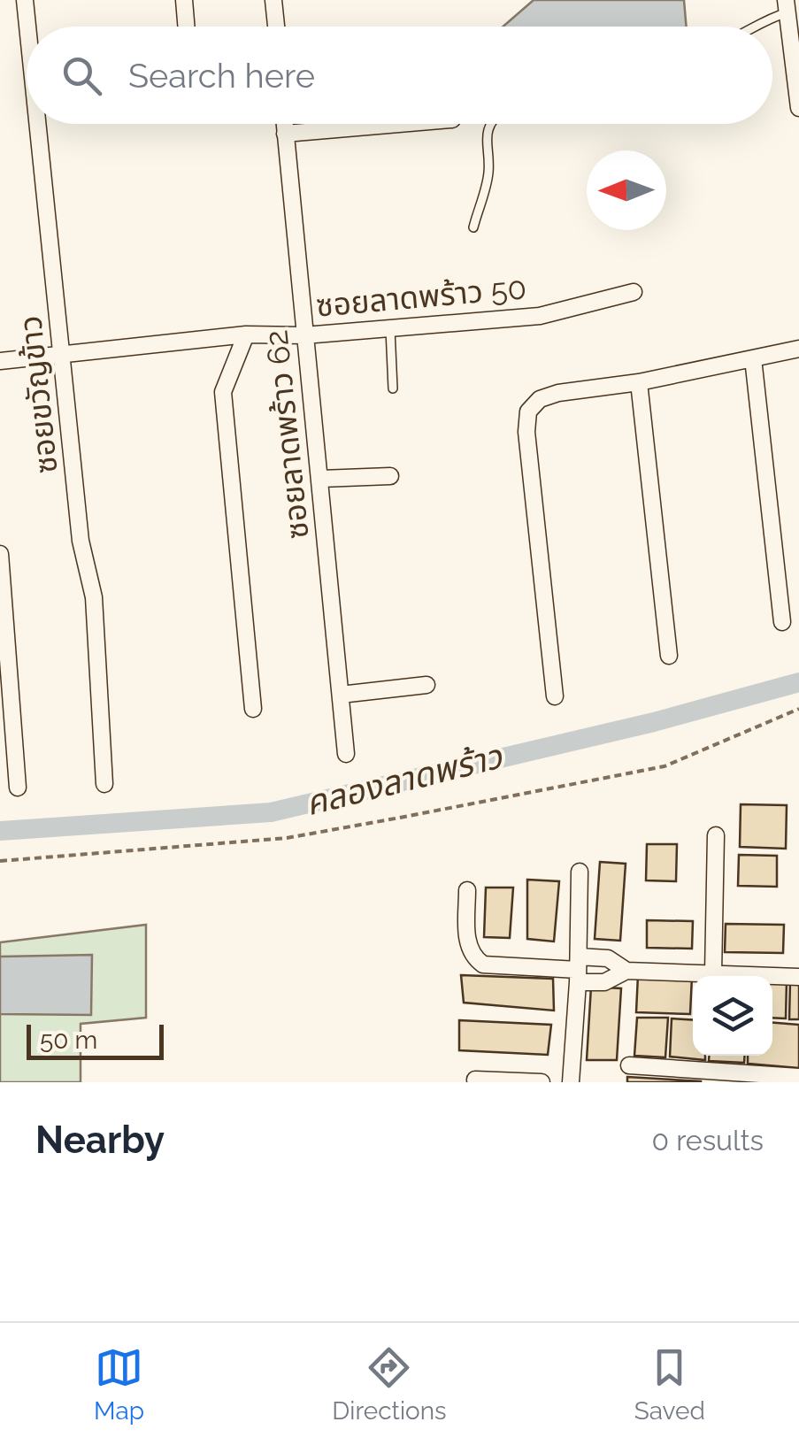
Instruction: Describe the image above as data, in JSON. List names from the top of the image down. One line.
{"streets":{"street":["ซอยลาดพร้าว 50","ซอยขวัญข้าว","ซอยลาดพร้าว 62"]},"crossings":[["ซอยลาดพร้าว 50","ซอยขวัญข้าว"],["ซอยลาดพร้าว 50","ซอยลาดพร้าว 62"]],"water":["คลองลาดพร้าว"],"scale_bar":"50 m","north":"left","page":{"search":"Search here","scale":"50 m","heading":["Nearby","0 results"],"nav":["Map","Directions","Saved"]}}
